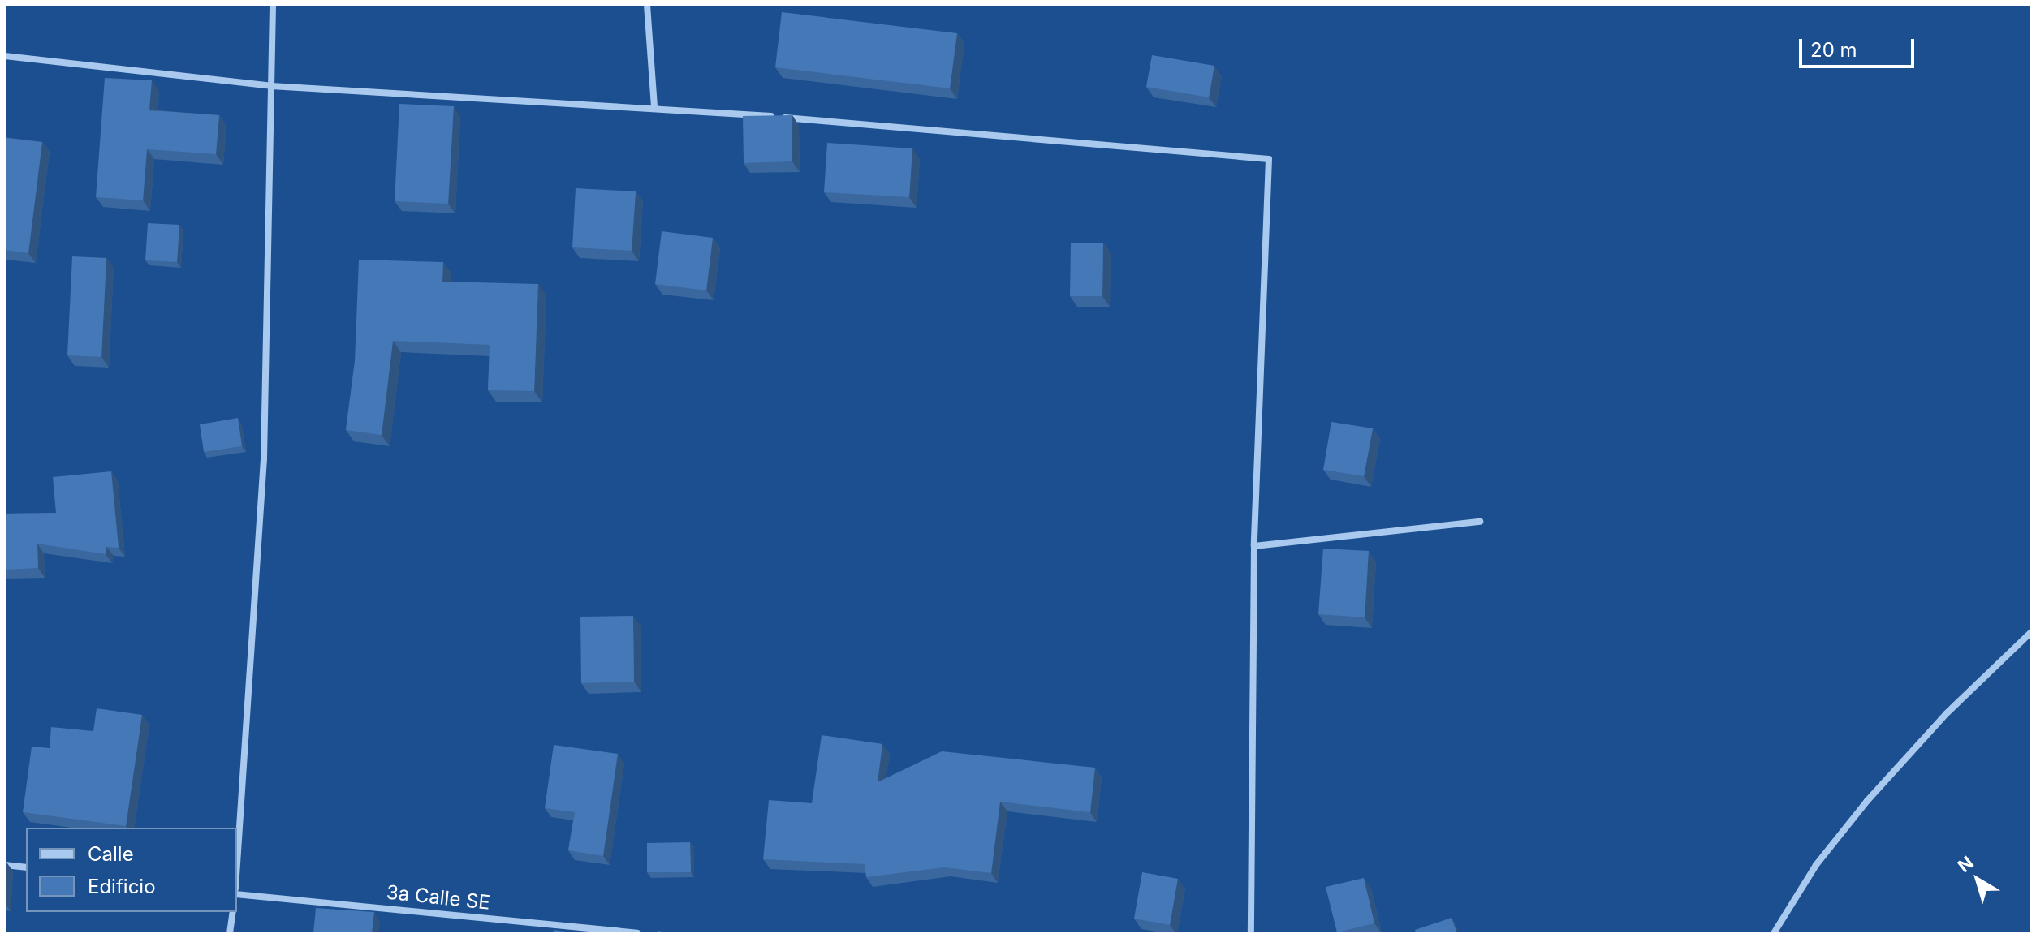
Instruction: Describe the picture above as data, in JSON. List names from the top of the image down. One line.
{"streets":{"street":["3a Calle SE"]},"legend":["Calle","Edificio"],"scale_bar":"20 m","north":"top left"}
